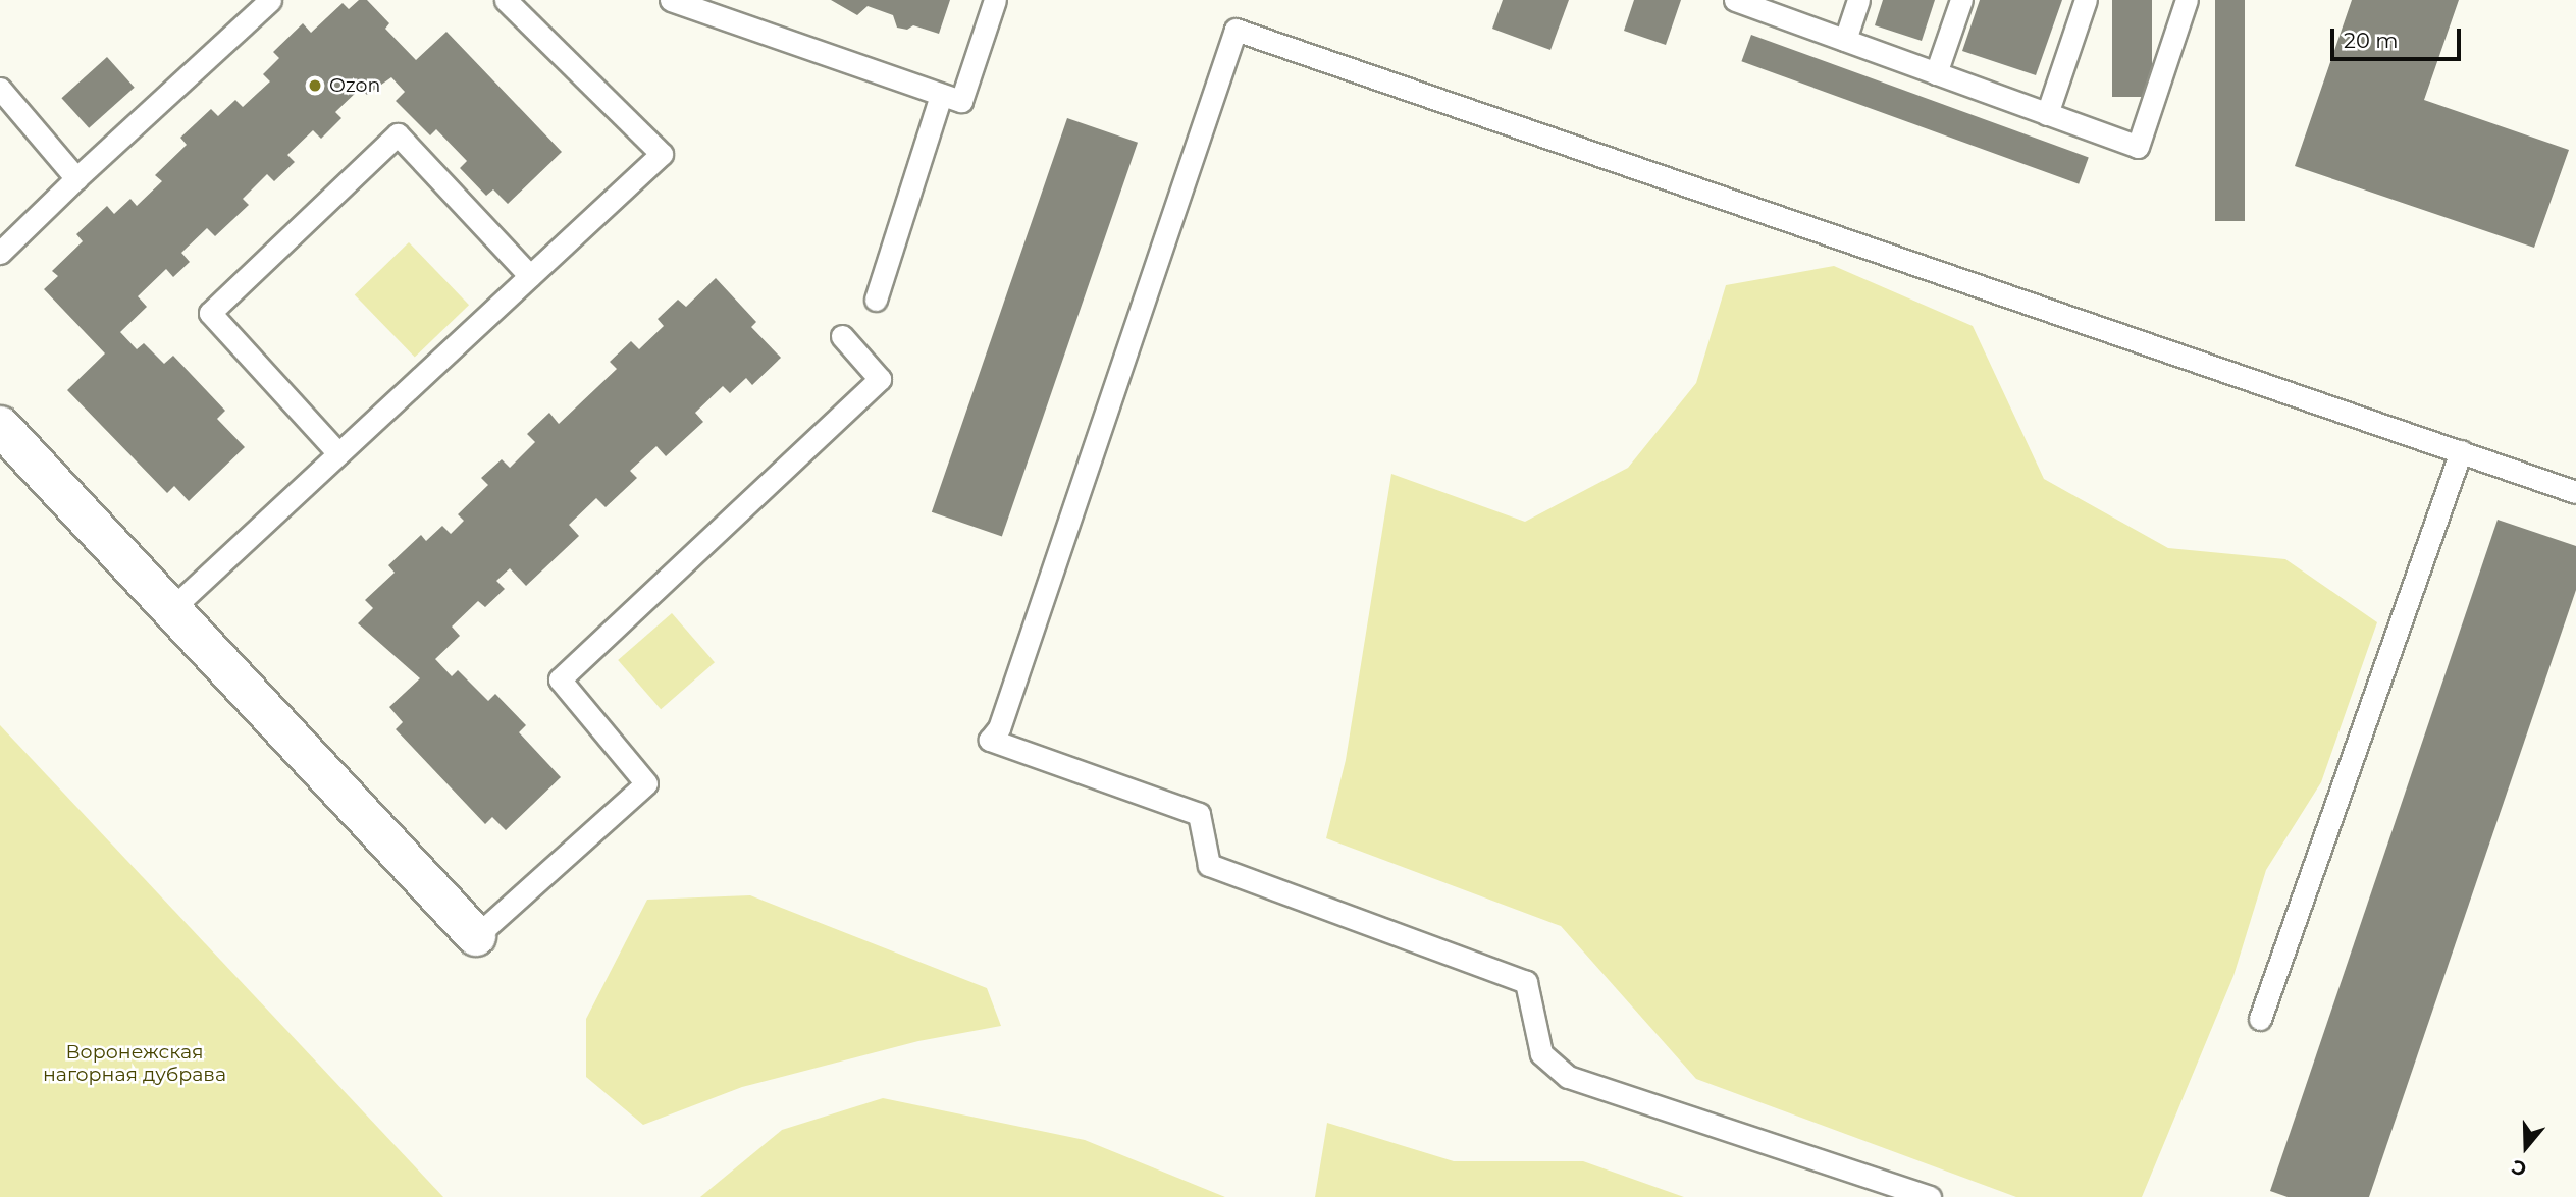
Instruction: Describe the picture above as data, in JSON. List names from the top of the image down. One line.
{"parks":["Воронежская нагорная дубрава"],"places":["Ozon"],"scale_bar":"20 m","north":"bottom"}
